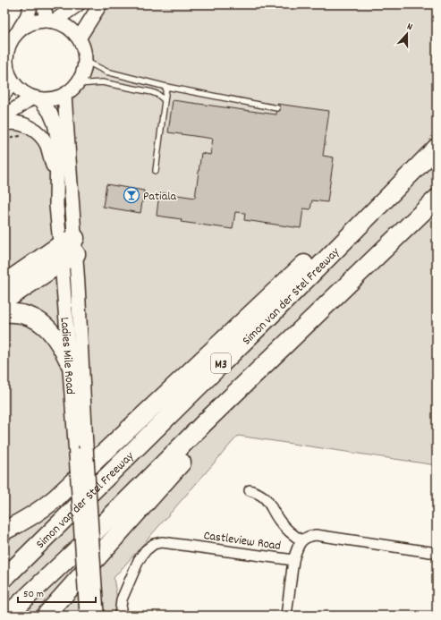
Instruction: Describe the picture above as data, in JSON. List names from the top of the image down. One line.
{"streets":{"highway":["Simon van der Stel Freeway","M3"],"main road":["Ladies Mile Road"],"street":["Castleview Road"]},"places":{"bar":["Patiala"]},"scale_bar":"50 m","north":"top"}
